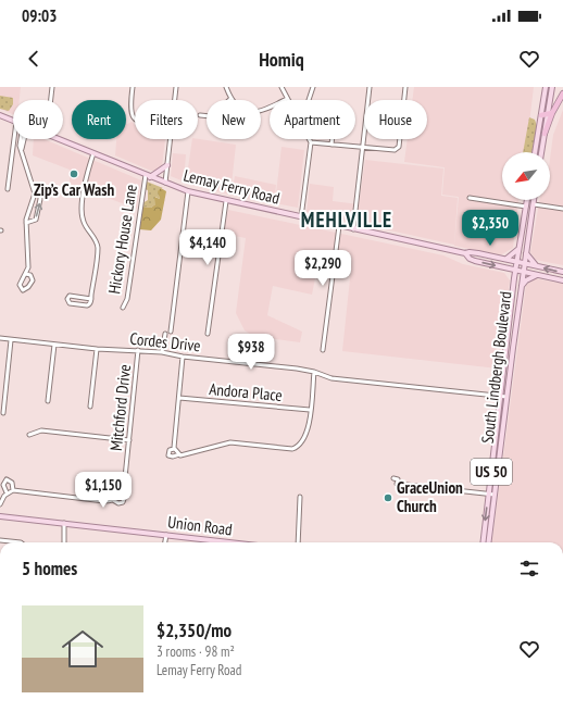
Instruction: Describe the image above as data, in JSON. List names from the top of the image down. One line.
{"streets":{"main road":["Lemay Ferry Road","South Lindbergh Boulevard","US 50","Union Road"],"street":["Hickory House Lane","Cordes Drive","Andora Place","Mitchford Drive"]},"crossings":[["Lemay Ferry Road","Hickory House Lane"],["Lemay Ferry Road","South Lindbergh Boulevard"],["Cordes Drive","South Lindbergh Boulevard"],["Cordes Drive","Mitchford Drive"]],"districts":["MEHLVILLE"],"places":["Zip’s Car Wash","GraceUnion Church"],"north":"bottom left","page":{"status":"09:03","header":"Homiq","chip":["Buy","Rent","Filters","New","Apartment","House"],"price":["$2,350","$4,140","$2,290","$938","$1,150"],"heading":"5 homes","list":[{"name":"$2,350/mo","note":"3 rooms · 98 m² · Lemay Ferry Road"}]}}
